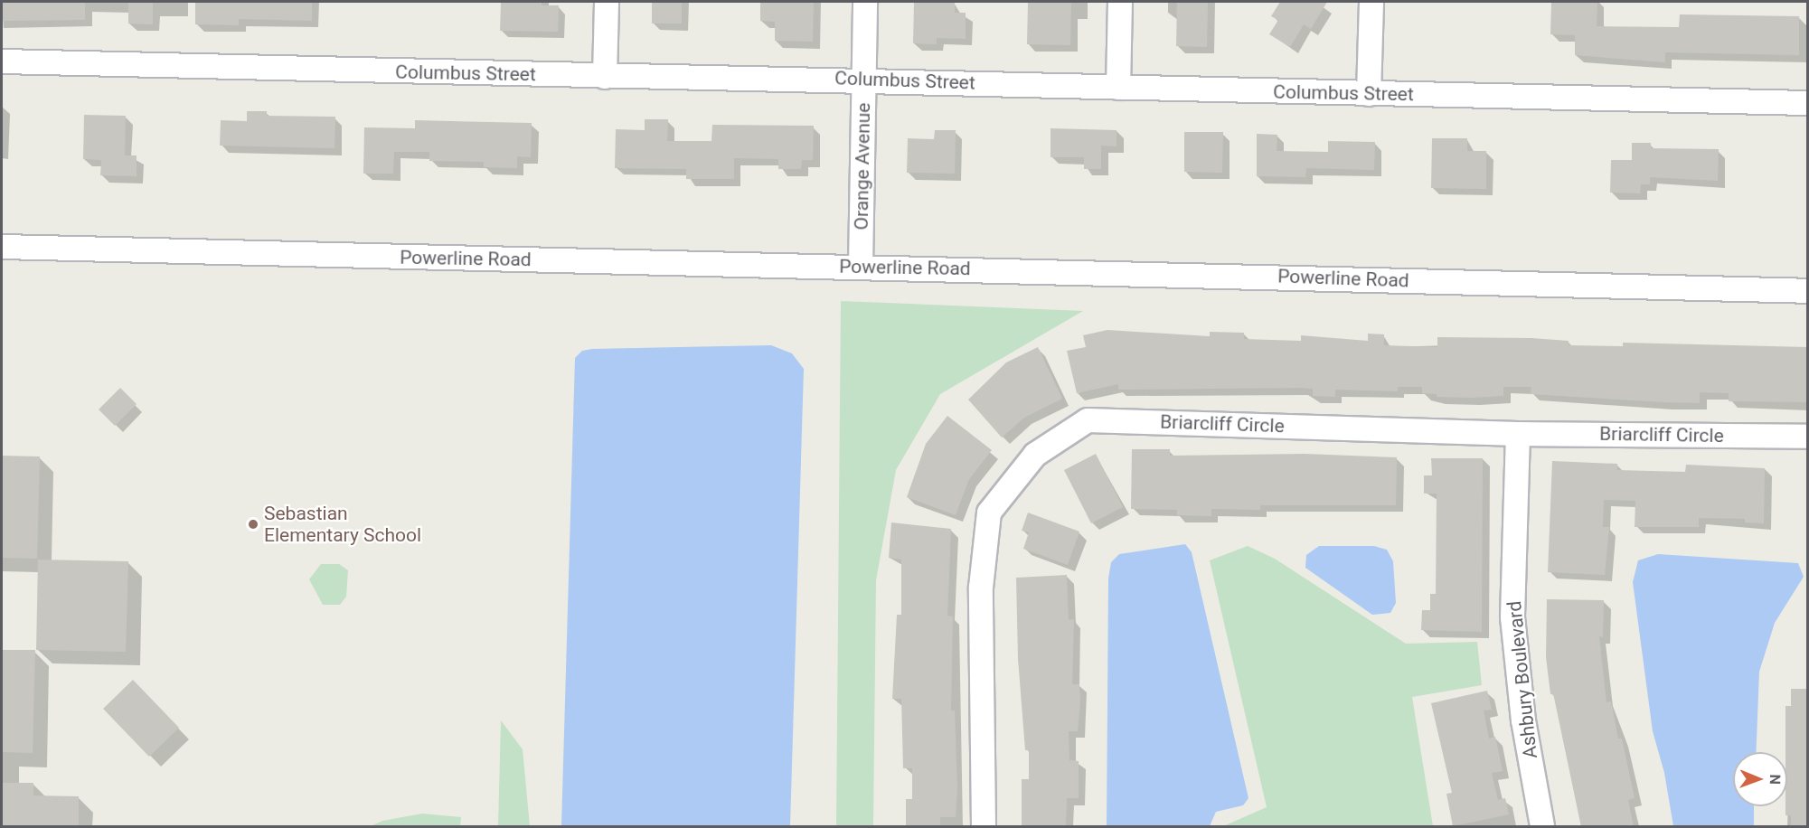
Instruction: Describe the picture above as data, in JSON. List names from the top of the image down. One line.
{"streets":{"street":["Columbus Street","Orange Avenue","Powerline Road","Briarcliff Circle","Ashbury Boulevard"]},"crossings":[["Columbus Street","Orange Avenue"],["Orange Avenue","Powerline Road"],["Briarcliff Circle","Ashbury Boulevard"]],"places":["Sebastian Elementary School"],"north":"right"}
